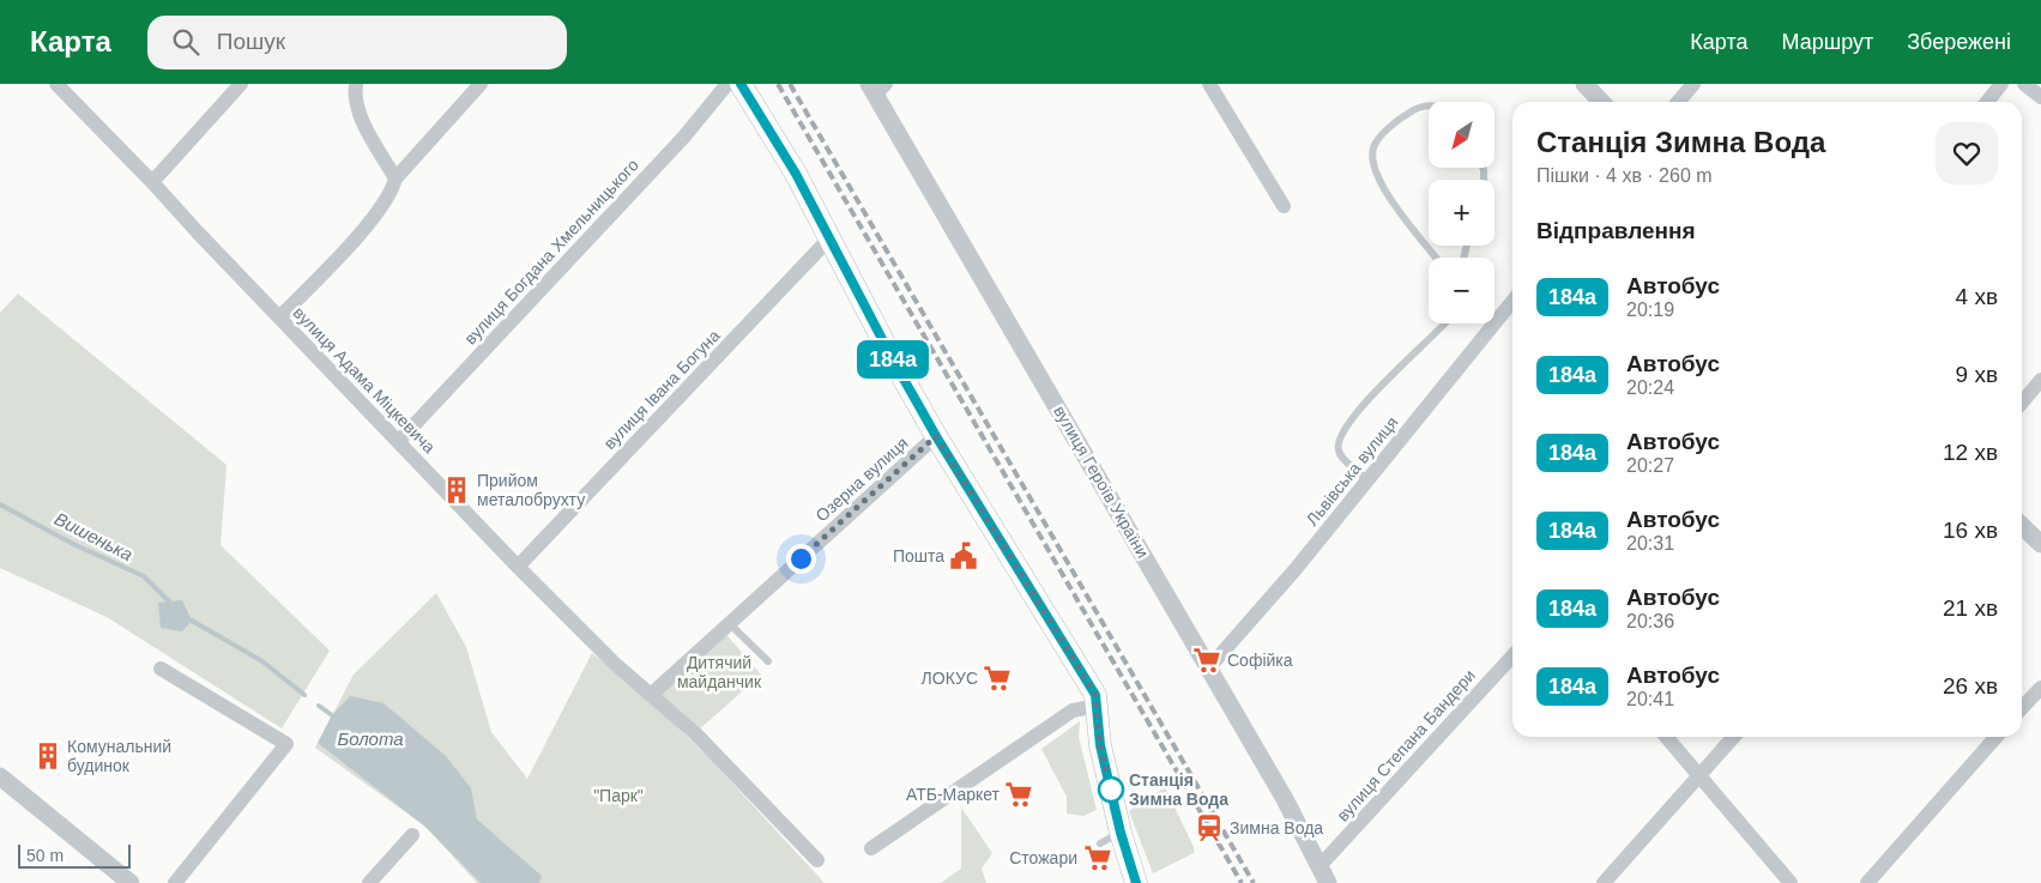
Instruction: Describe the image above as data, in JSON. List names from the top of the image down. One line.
{"streets":{"street":["вулиця Богдана Хмельницького","вулиця Адама Міцкевича","вулиця Івана Богуна","Львівська вулиця","Озерна вулиця","вулиця Героїв України","вулиця Степана Бандери"]},"crossings":[["вулиця Богдана Хмельницького","вулиця Адама Міцкевича"],["вулиця Адама Міцкевича","вулиця Івана Богуна"],["вулиця Адама Міцкевича","Озерна вулиця"],["Львівська вулиця","вулиця Героїв України"],["вулиця Героїв України","вулиця Степана Бандери"]],"water":["Вишенька","Болота"],"parks":["Дитячий майданчик","\"Парк\""],"places":{"building":["Прийом металобрухту","Комунальний будинок"],"public building":["Пошта"],"supermarket":["Софійка","ЛОКУС","АТБ-Маркет","Стожари"],"other":["Станція Зимна Вода"],"station":["Зимна Вода"]},"lines":["bus line 184а"],"scale_bar":"50 m","north":"bottom left","page":{"header":"Карта","search":"Пошук","nav":["Карта","Маршрут","Збережені"],"on_map":"184а","map_buttons":["+","−"],"heading":[["Станція Зимна Вода","Пішки · 4 хв · 260 m"],"Відправлення"],"list":[{"mark":"184а","name":"Автобус","note":"20:19","value":"4 хв"},{"mark":"184а","name":"Автобус","note":"20:24","value":"9 хв"},{"mark":"184а","name":"Автобус","note":"20:27","value":"12 хв"},{"mark":"184а","name":"Автобус","note":"20:31","value":"16 хв"},{"mark":"184а","name":"Автобус","note":"20:36","value":"21 хв"},{"mark":"184а","name":"Автобус","note":"20:41","value":"26 хв"}],"scale":"50 m"}}
